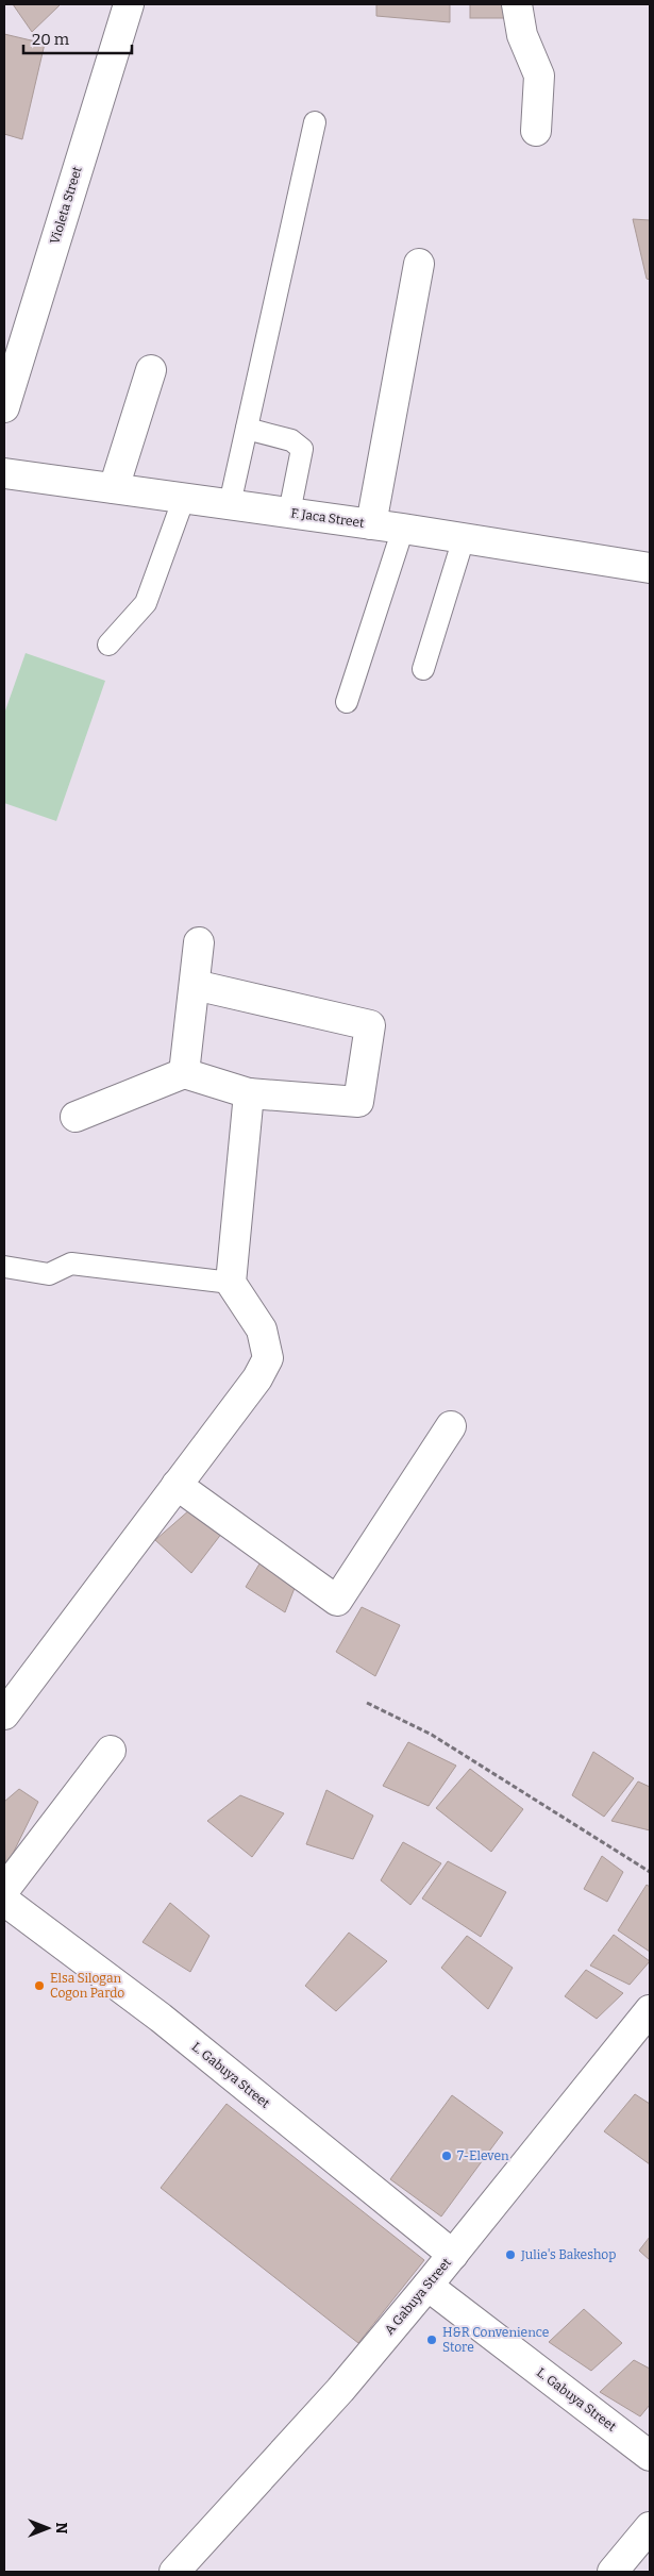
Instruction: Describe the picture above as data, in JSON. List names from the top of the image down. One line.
{"streets":{"street":["Violeta Street","F. Jaca Street","L. Gabuya Street","A Gabuya Street"]},"crossings":[["L. Gabuya Street","A Gabuya Street"]],"places":["Elsa Silogan Cogon Pardo","7-Eleven","Julie's Bakeshop","H&R Convenience Store"],"scale_bar":"20 m","north":"right"}
